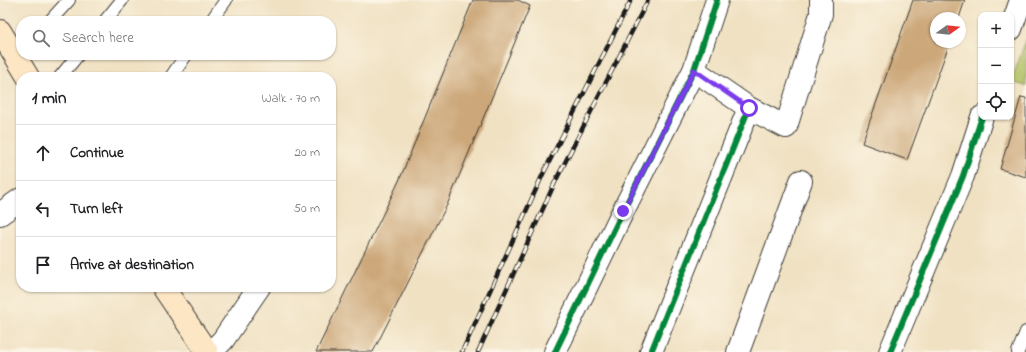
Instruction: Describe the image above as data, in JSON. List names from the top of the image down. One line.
{"north":"right","page":{"map_buttons":["+","−"],"search":"Search here","heading":["1 min","Walk · 70 m"],"list":[["Continue","20 m"],["Turn left","50 m"],"Arrive at destination"]}}
